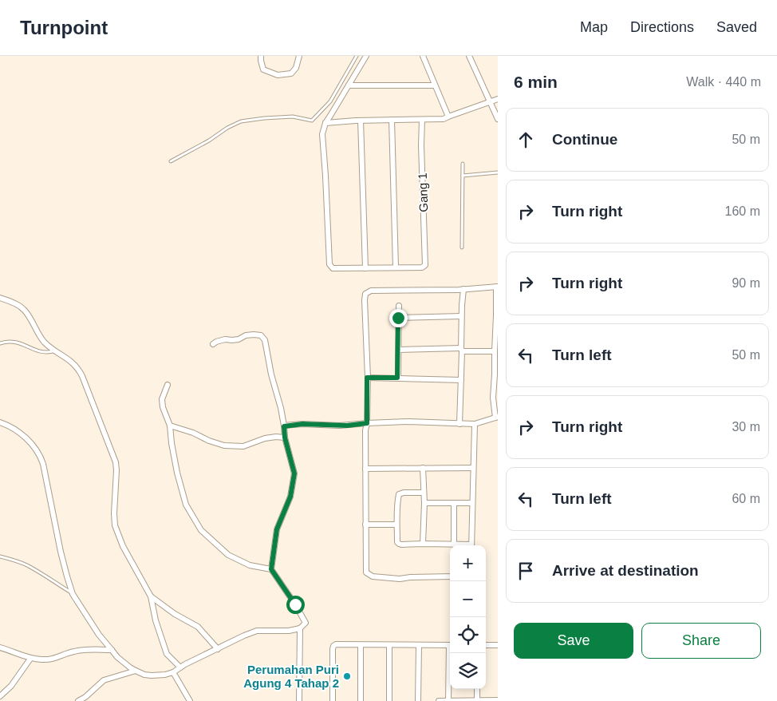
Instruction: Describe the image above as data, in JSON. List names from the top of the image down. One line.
{"streets":{"street":["Gang 1"]},"places":["Perumahan Puri Agung 4 Tahap 2"],"page":{"header":"Turnpoint","nav":["Map","Directions","Saved"],"heading":["6 min","Walk · 440 m"],"list":[["Continue","50 m"],["Turn right","160 m"],["Turn right","90 m"],["Turn left","50 m"],["Turn right","30 m"],["Turn left","60 m"],"Arrive at destination"],"map_buttons":["+","−"],"buttons":["Save","Share"]}}
